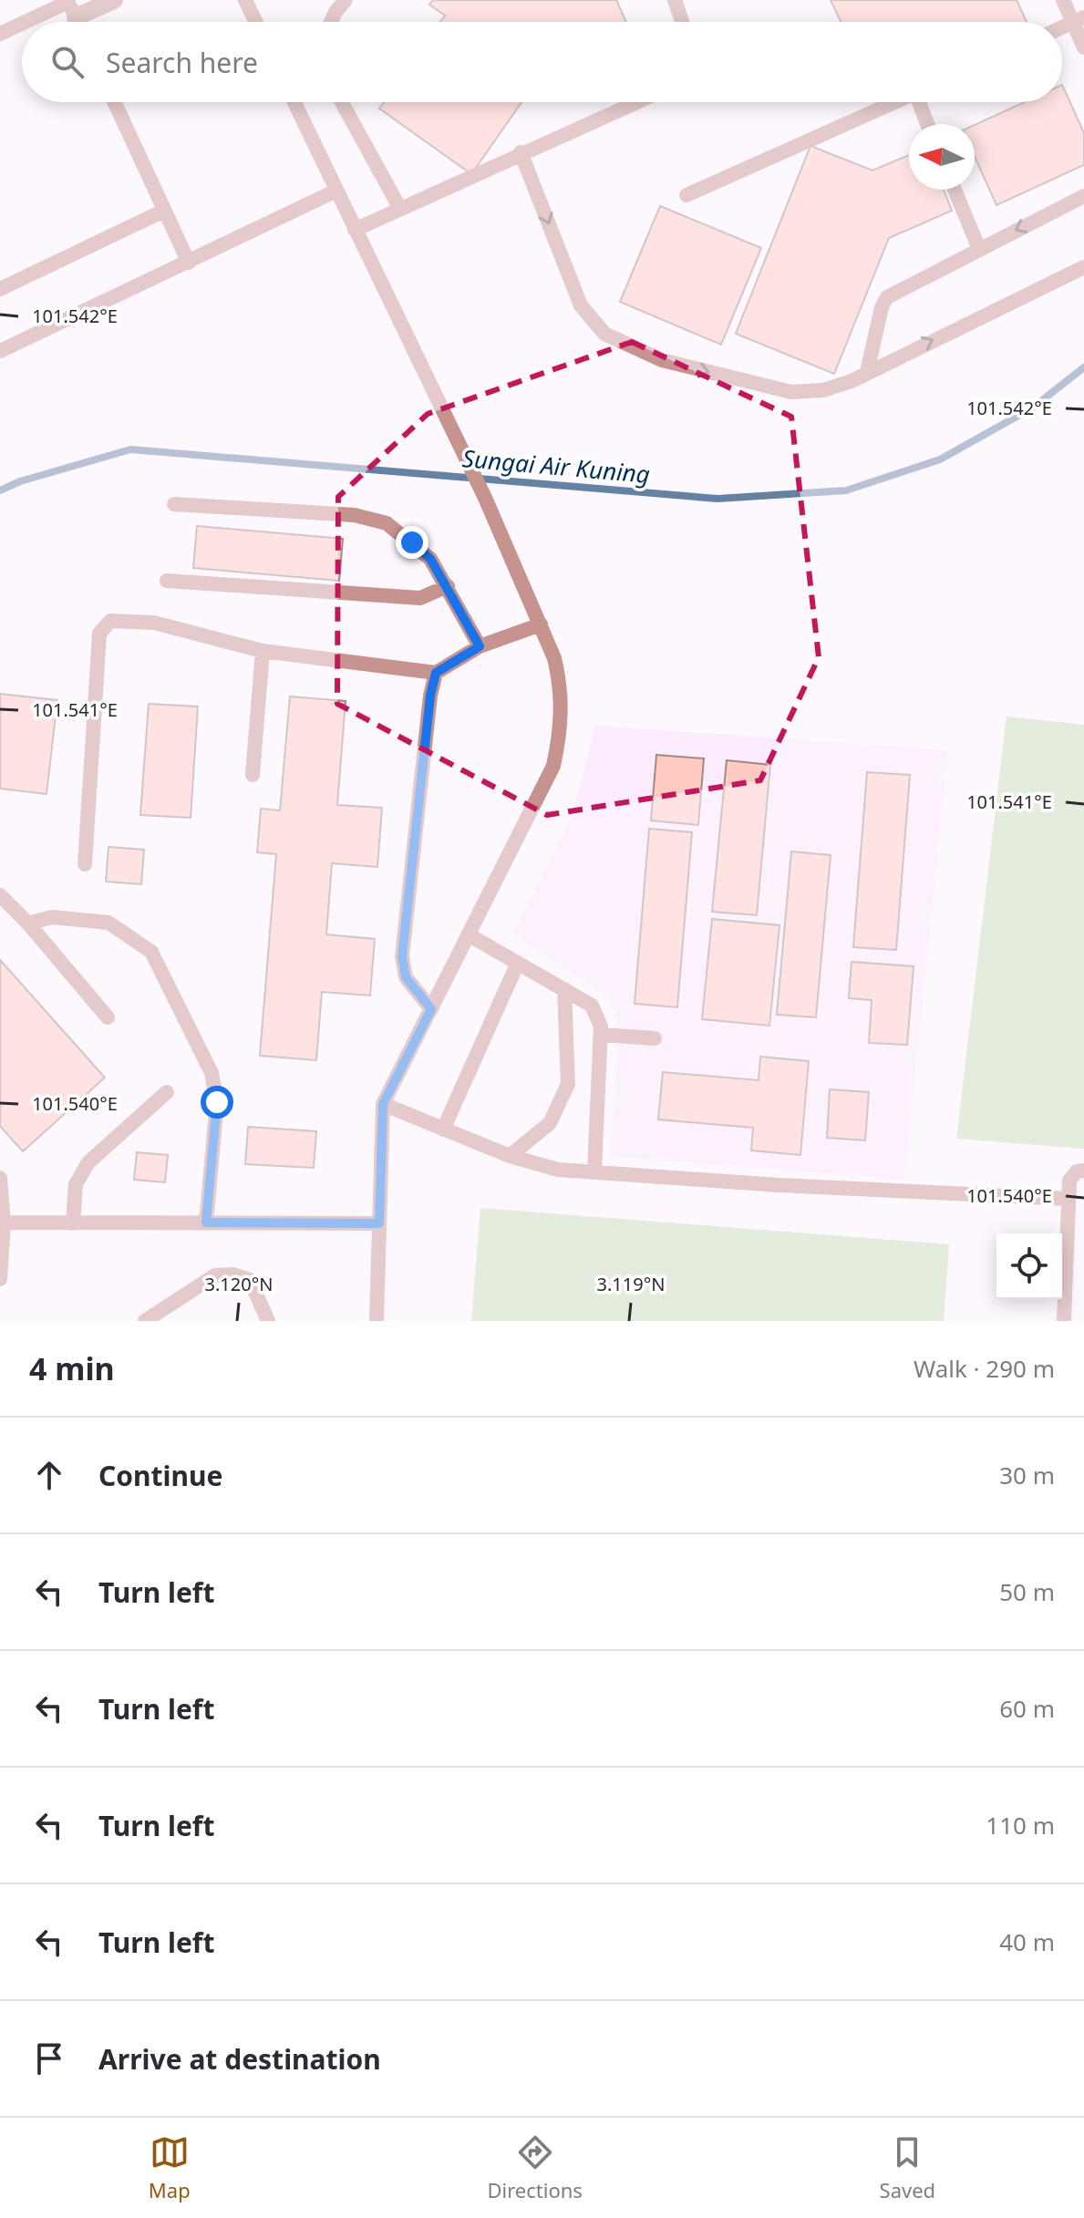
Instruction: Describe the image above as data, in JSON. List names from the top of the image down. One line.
{"water":["Sungai Air Kuning"],"north":"left","page":{"search":"Search here","heading":["4 min","Walk · 290 m"],"list":[["Continue","30 m"],["Turn left","50 m"],["Turn left","60 m"],["Turn left","110 m"],["Turn left","40 m"],"Arrive at destination"],"nav":["Map","Directions","Saved"]},"coordinates":["101.542°E","101.541°E","101.540°E","3.120°N","3.119°N"]}
